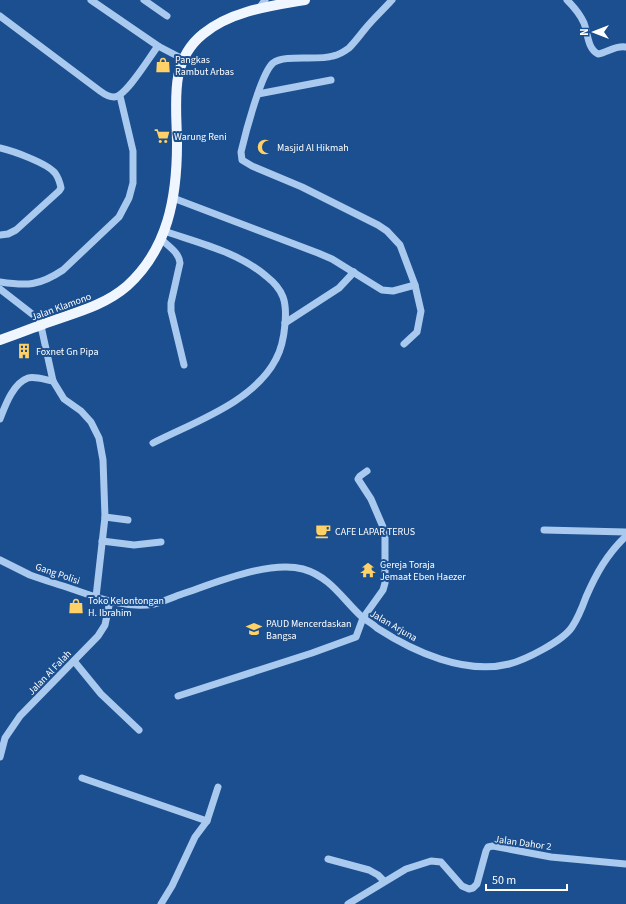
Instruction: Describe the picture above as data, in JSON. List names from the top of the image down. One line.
{"streets":{"main road":["Jalan Klamono"],"street":["Gang Polisi","Jalan Arjuna","Jalan Al Falah","Jalan Dahor 2"]},"crossings":[["Gang Polisi","Jalan Arjuna"],["Gang Polisi","Jalan Al Falah"],["Jalan Arjuna","Jalan Al Falah"]],"places":{"shop":["Pangkas Rambut Arbas","Toko Kelontongan H. Ibrahim"],"supermarket":["Warung Reni"],"mosque":["Masjid Al Hikmah"],"building":["Foxnet Gn Pipa"],"cafe":["CAFE LAPAR TERUS"],"temple":["Gereja Toraja Jemaat Eben Haezer"],"school or university":["PAUD Mencerdaskan Bangsa"]},"scale_bar":"50 m","north":"left"}
